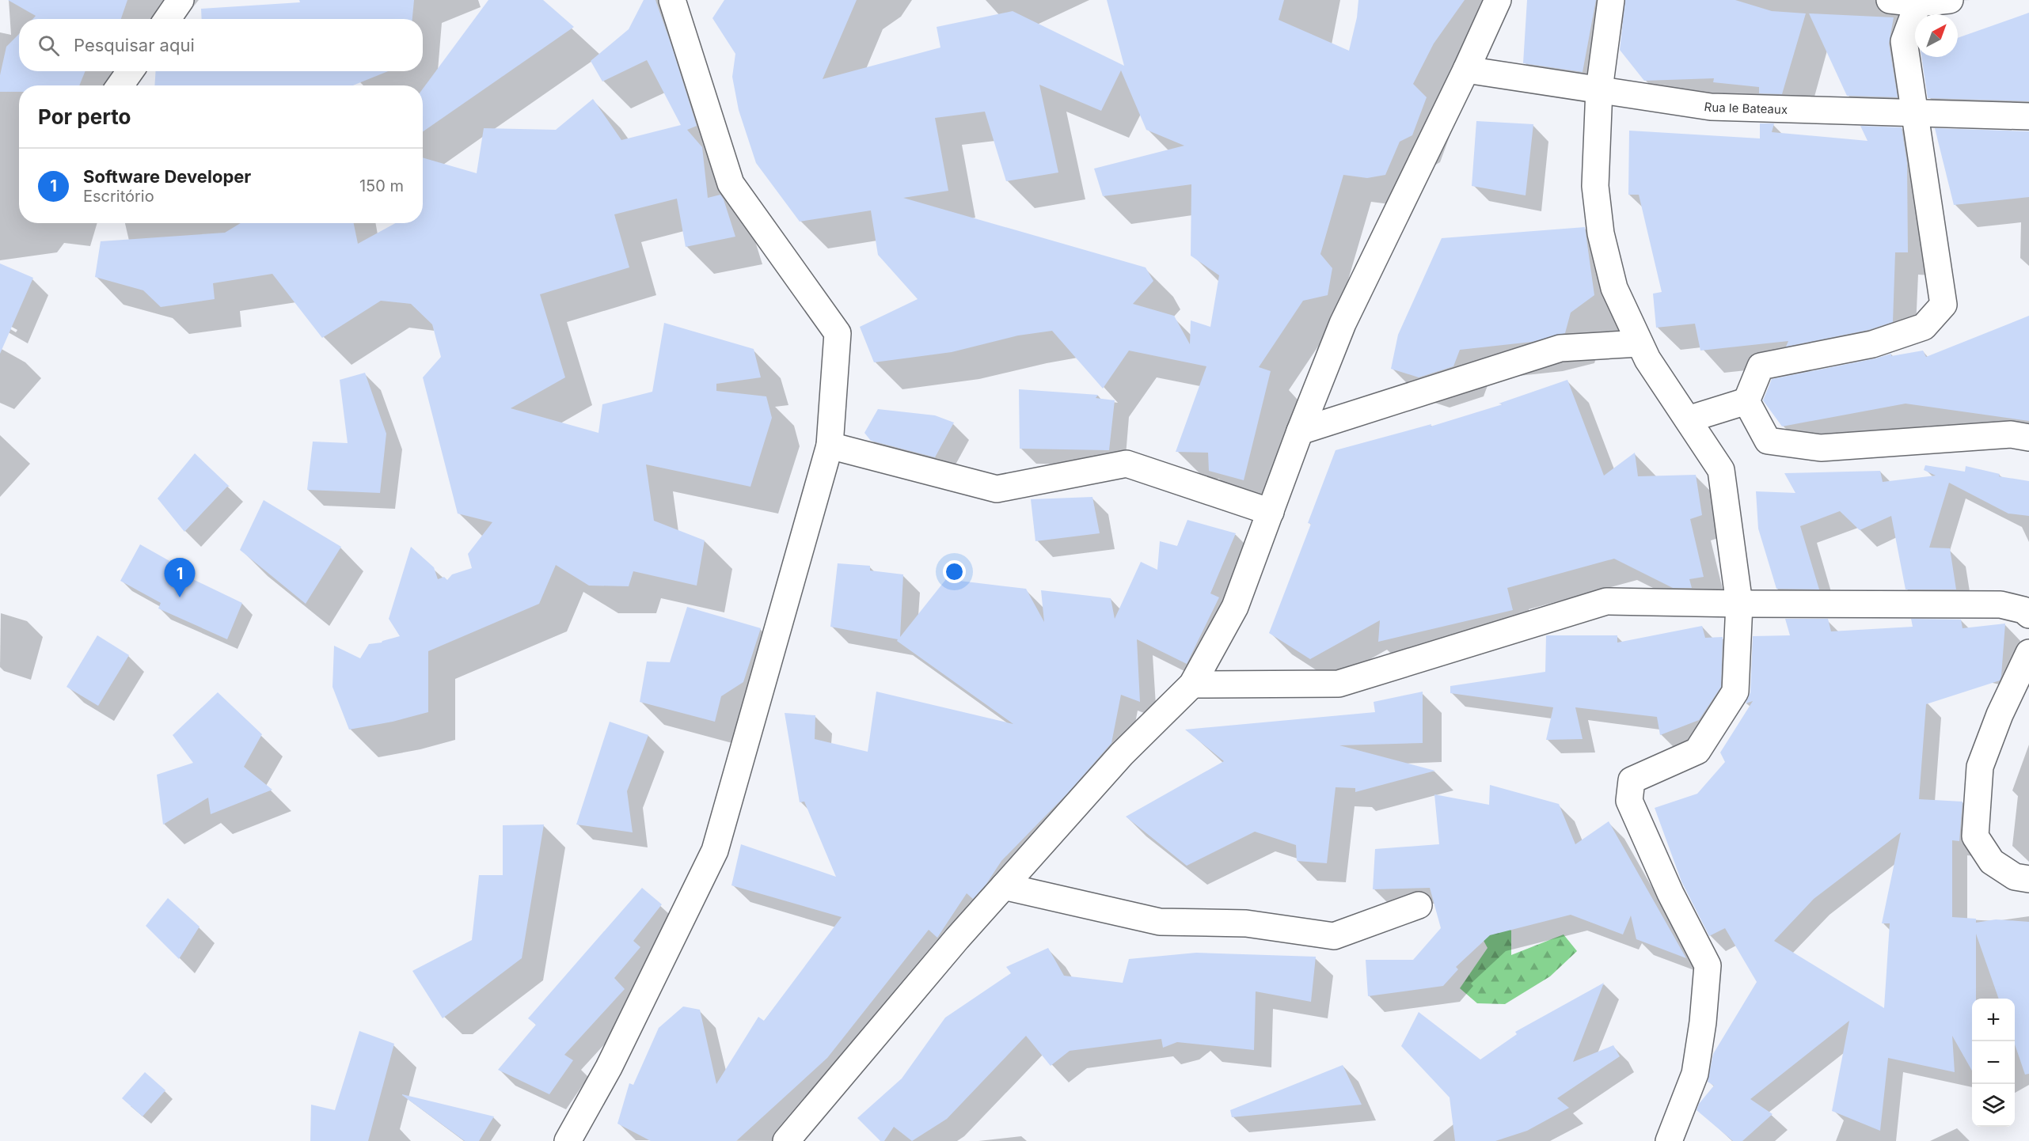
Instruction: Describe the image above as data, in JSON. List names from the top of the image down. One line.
{"streets":{"street":["Rua le Bateaux"]},"north":"top right","page":{"search":"Pesquisar aqui","heading":"Por perto","list":[{"mark":"1","name":"Software Developer","note":"Escritório","value":"150 m"}],"pins":"1","map_buttons":["+","−"]}}
